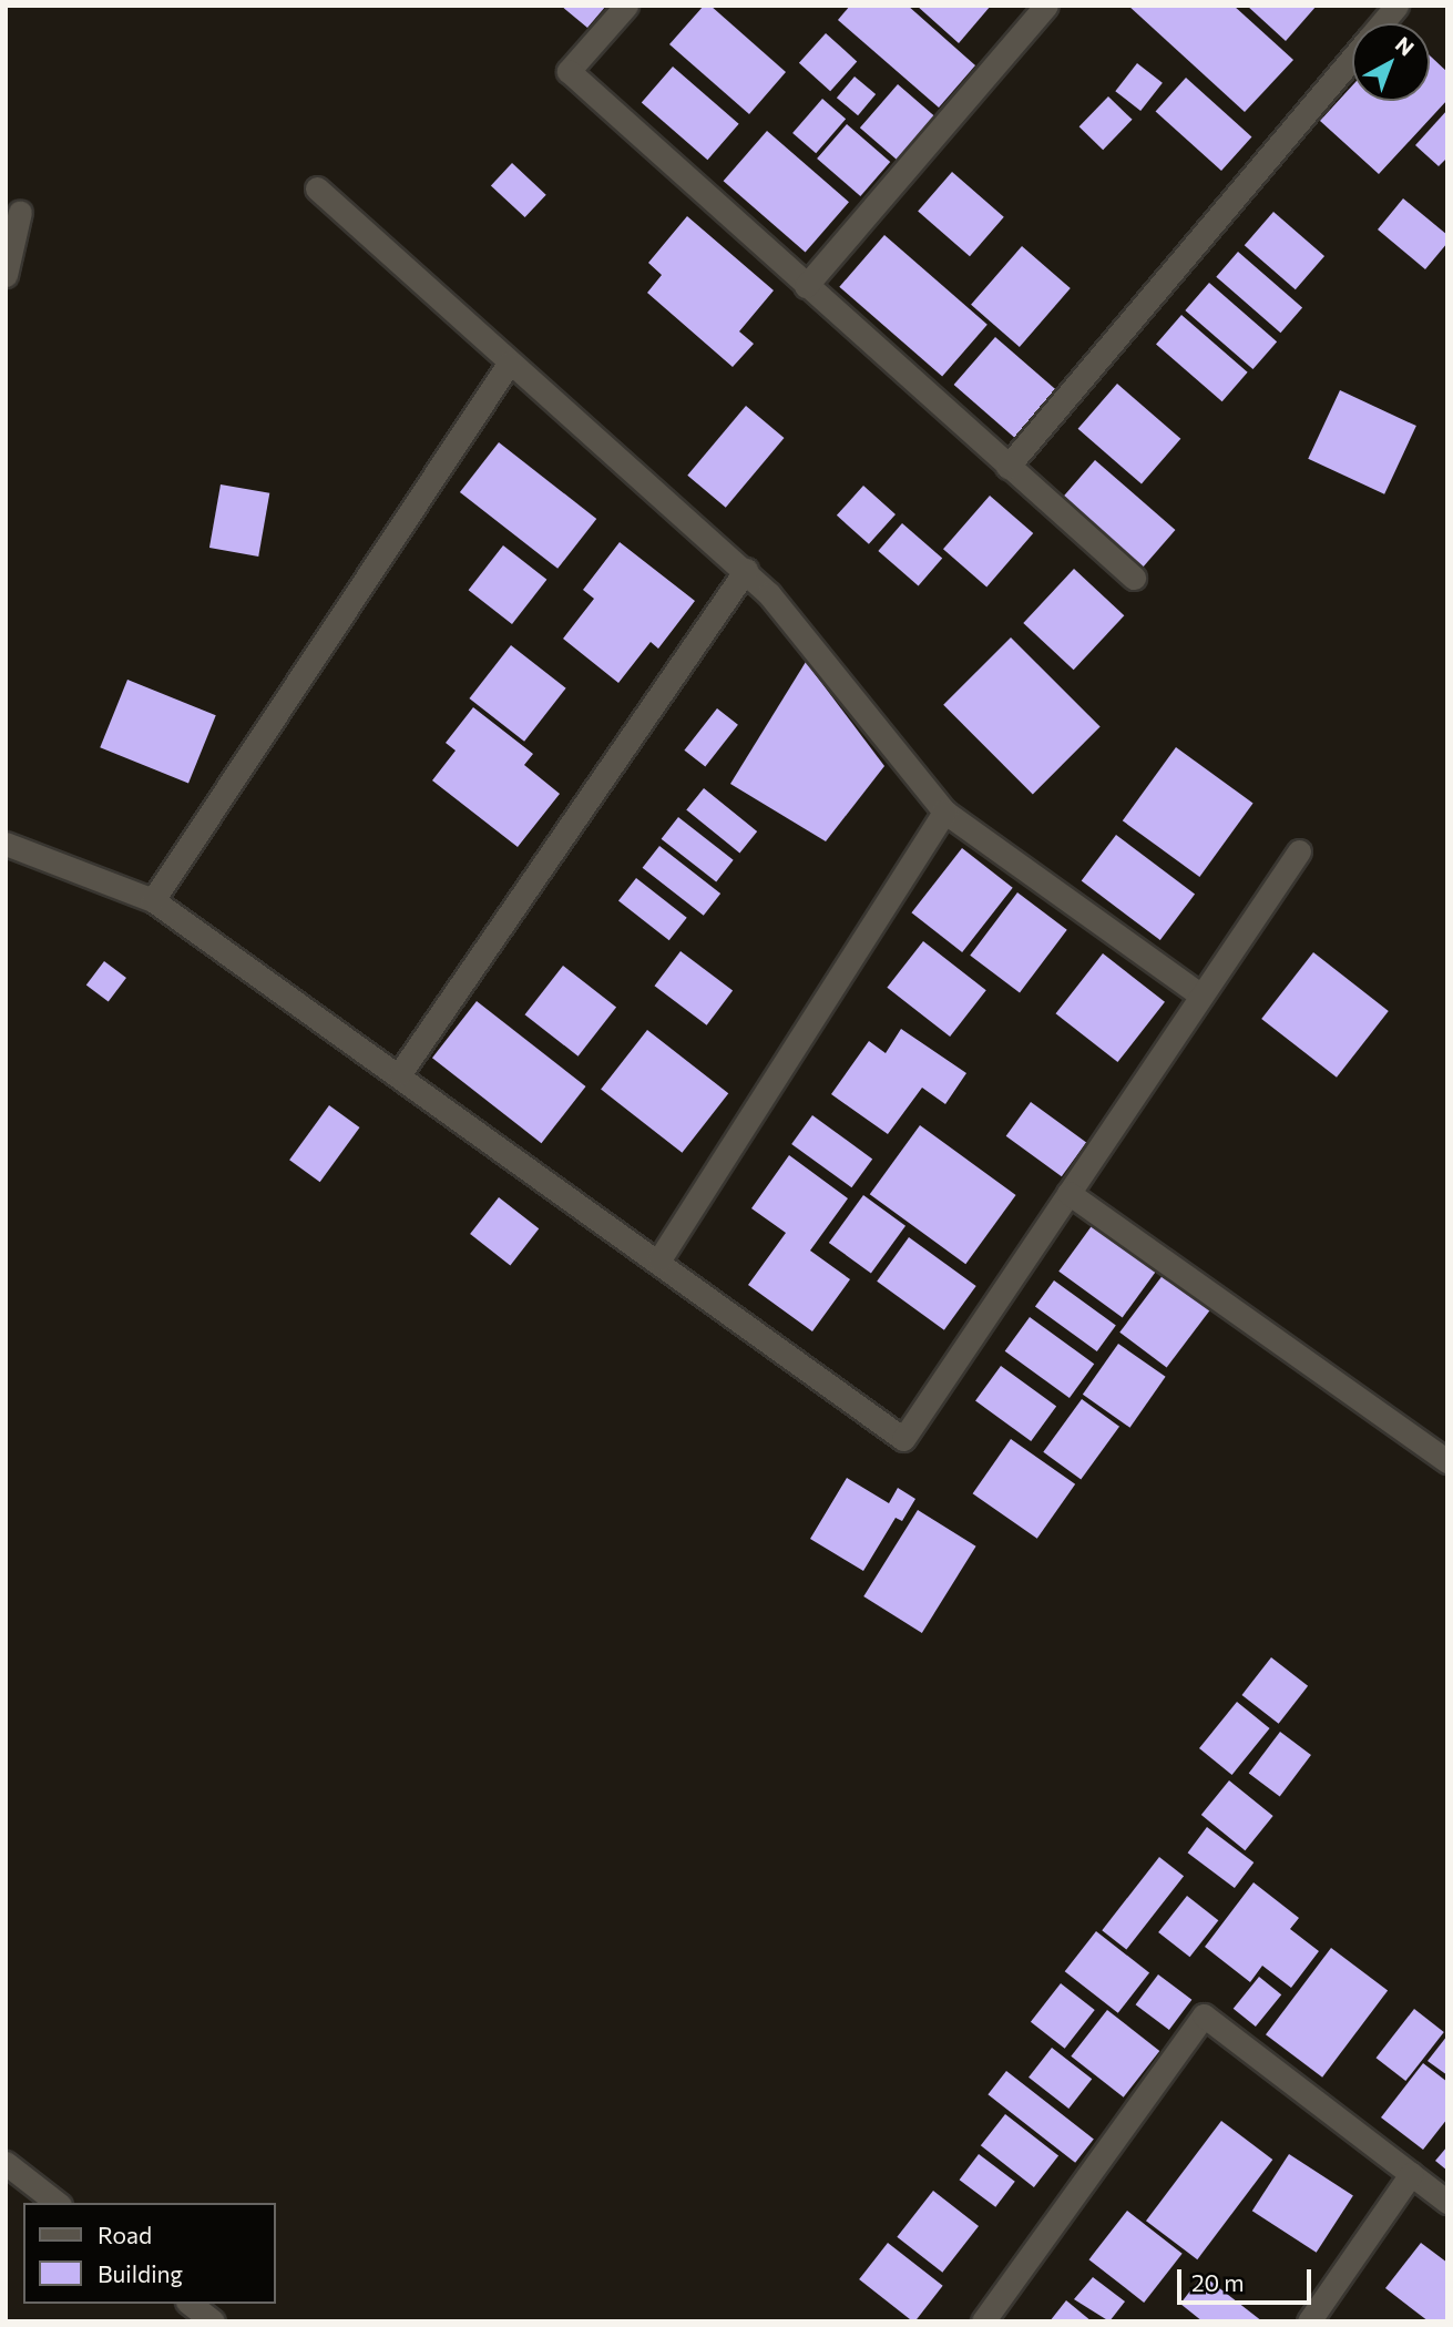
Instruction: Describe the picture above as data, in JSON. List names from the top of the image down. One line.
{"legend":["Road","Building"],"scale_bar":"20 m","north":"top right"}
